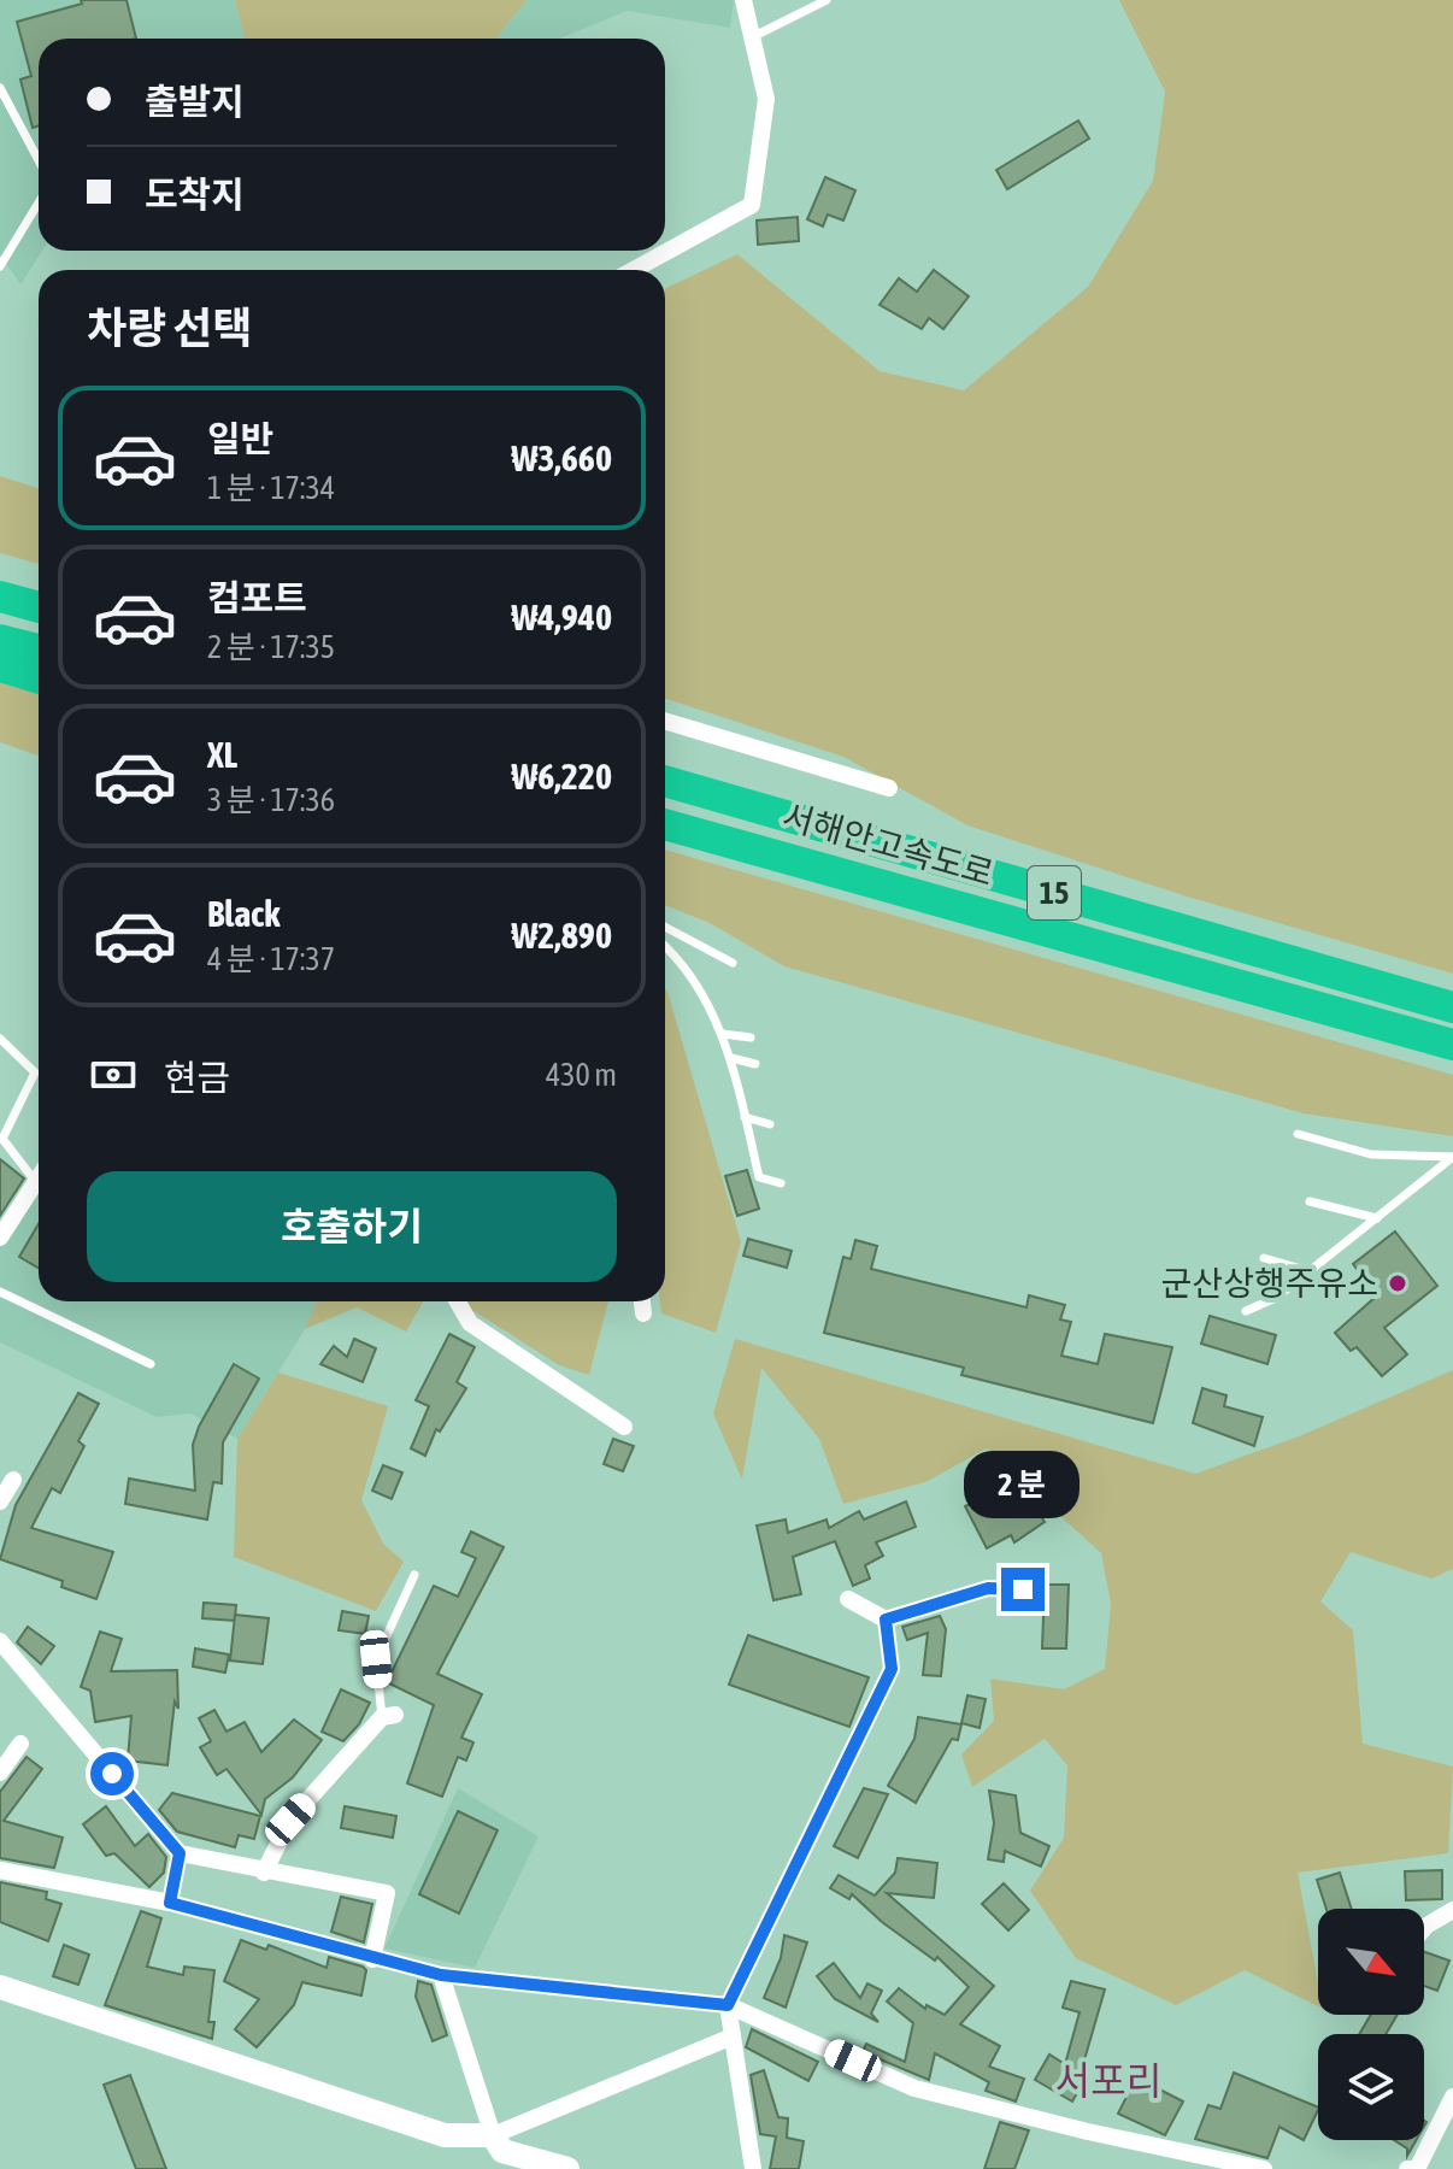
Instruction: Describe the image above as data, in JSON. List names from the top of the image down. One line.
{"streets":{"highway":["서해안고속도로","15"]},"districts":["서포리"],"places":["군산상행주유소"],"north":"bottom right","page":{"banner":["출발지","도착지"],"heading":"차량 선택","list":[{"name":"일반","note":"1 분 · 17:34","value":"₩3,660"},{"name":"컴포트","note":"2 분 · 17:35","value":"₩4,940"},{"name":"XL","note":"3 분 · 17:36","value":"₩6,220"},{"name":"Black","note":"4 분 · 17:37","value":"₩2,890"}],"pay":["현금","430 m"],"buttons":"호출하기","bubble":"2 분"}}
